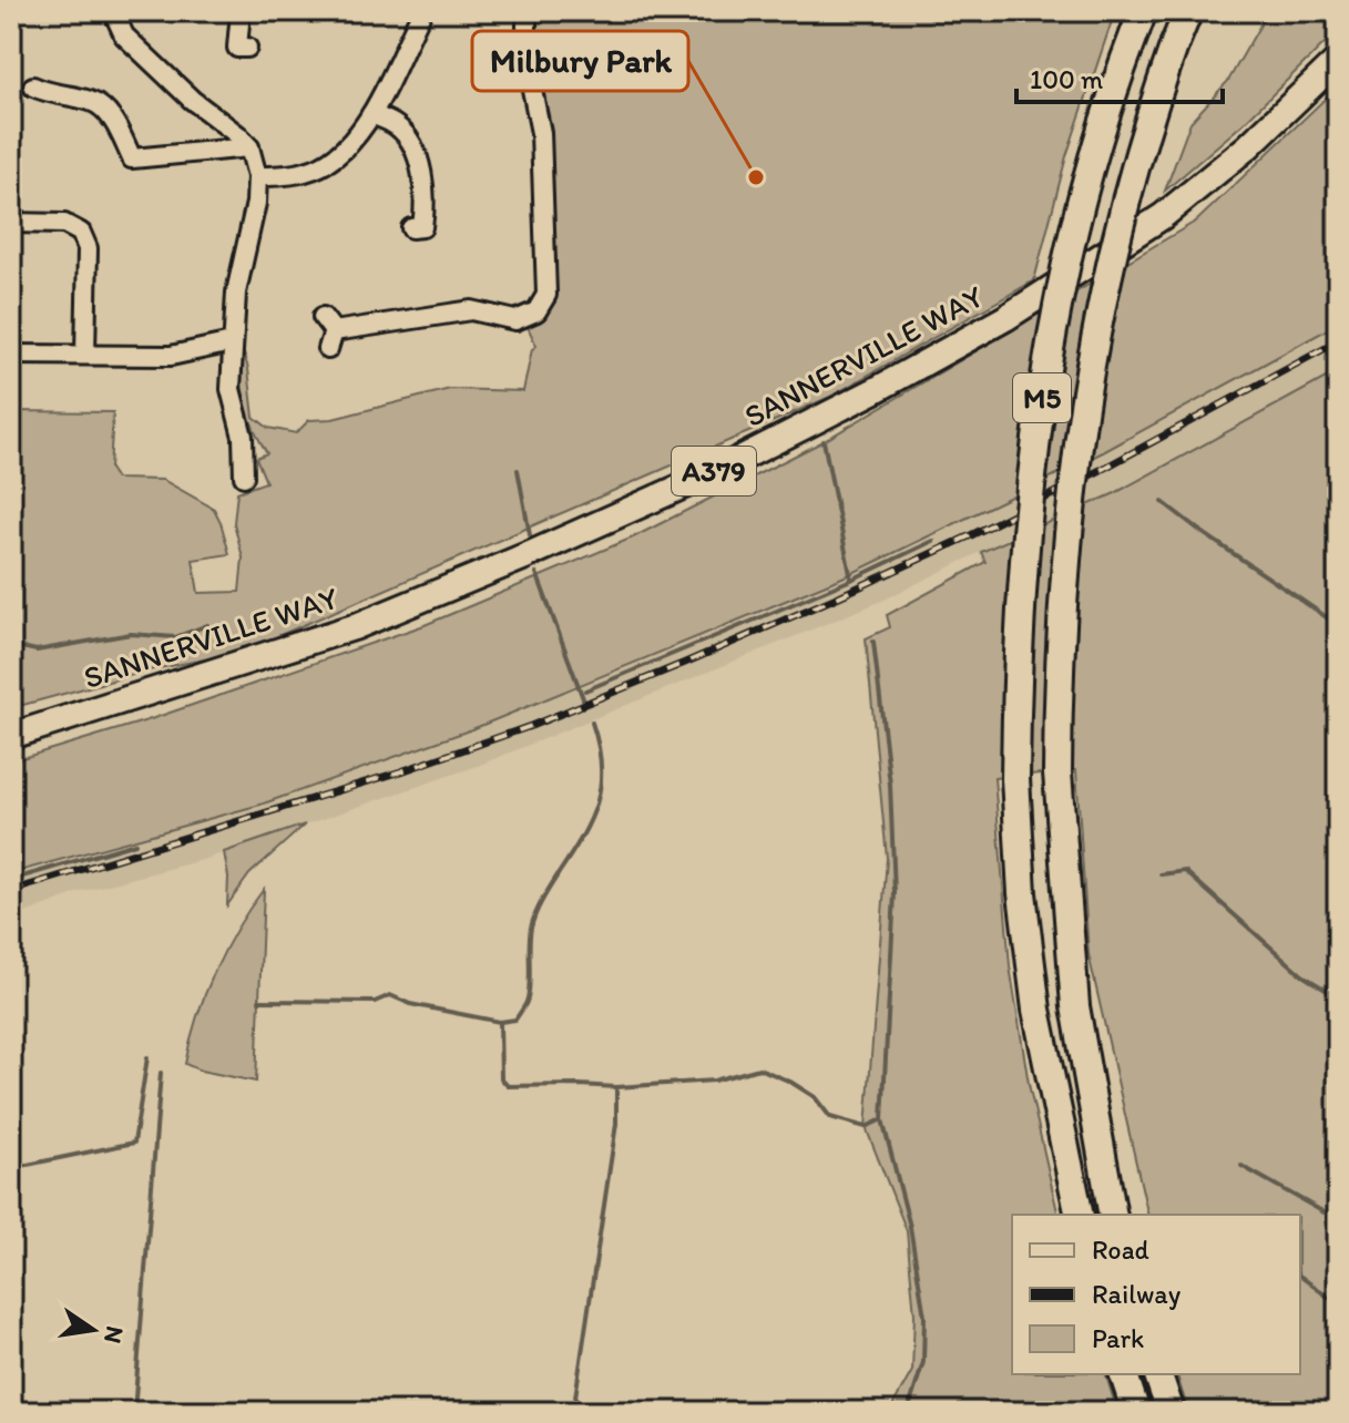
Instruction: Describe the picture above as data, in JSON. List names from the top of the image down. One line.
{"streets":{"highway":["M5"],"main road":["SANNERVILLE WAY","A379"]},"places":["Milbury Park"],"legend":["Road","Railway","Park"],"scale_bar":"100 m","north":"right"}
